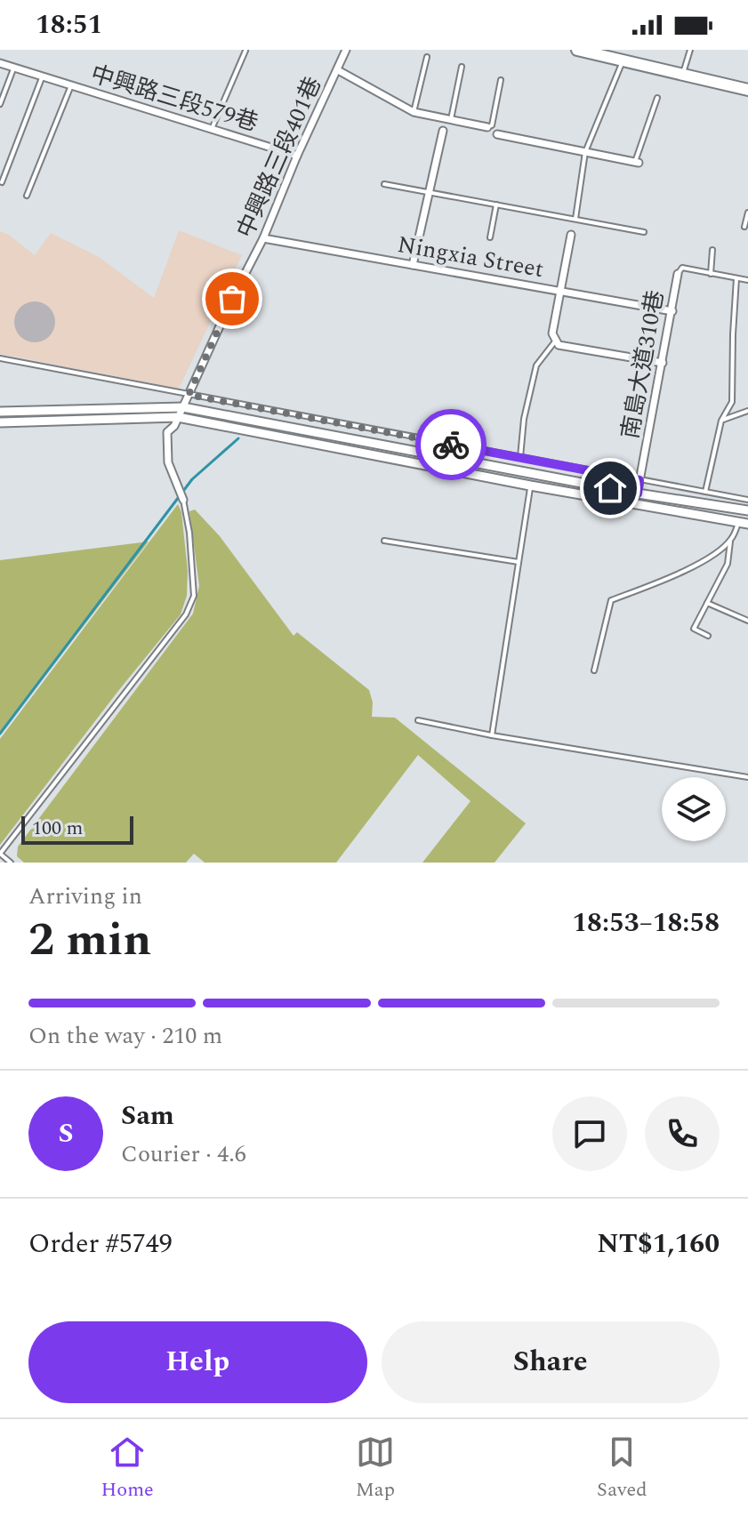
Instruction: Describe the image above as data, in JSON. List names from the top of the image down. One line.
{"streets":{"street":["中興路三段579巷","中興路三段401巷","Ningxia Street","南島大道310巷"]},"crossings":[["中興路三段579巷","中興路三段401巷"],["中興路三段401巷","Ningxia Street"],["Ningxia Street","南島大道310巷"]],"scale_bar":"100 m","page":{"status":"18:51","scale":"100 m","heading":["2 min","Arriving in","18:53–18:58"],"panel":["Sam","Courier · 4.6","Order #5749","NT$1,160"],"bar":"On the way · 210 m","round":"S","buttons":["Help","Share"],"tabs":["Home","Map","Saved"]}}
